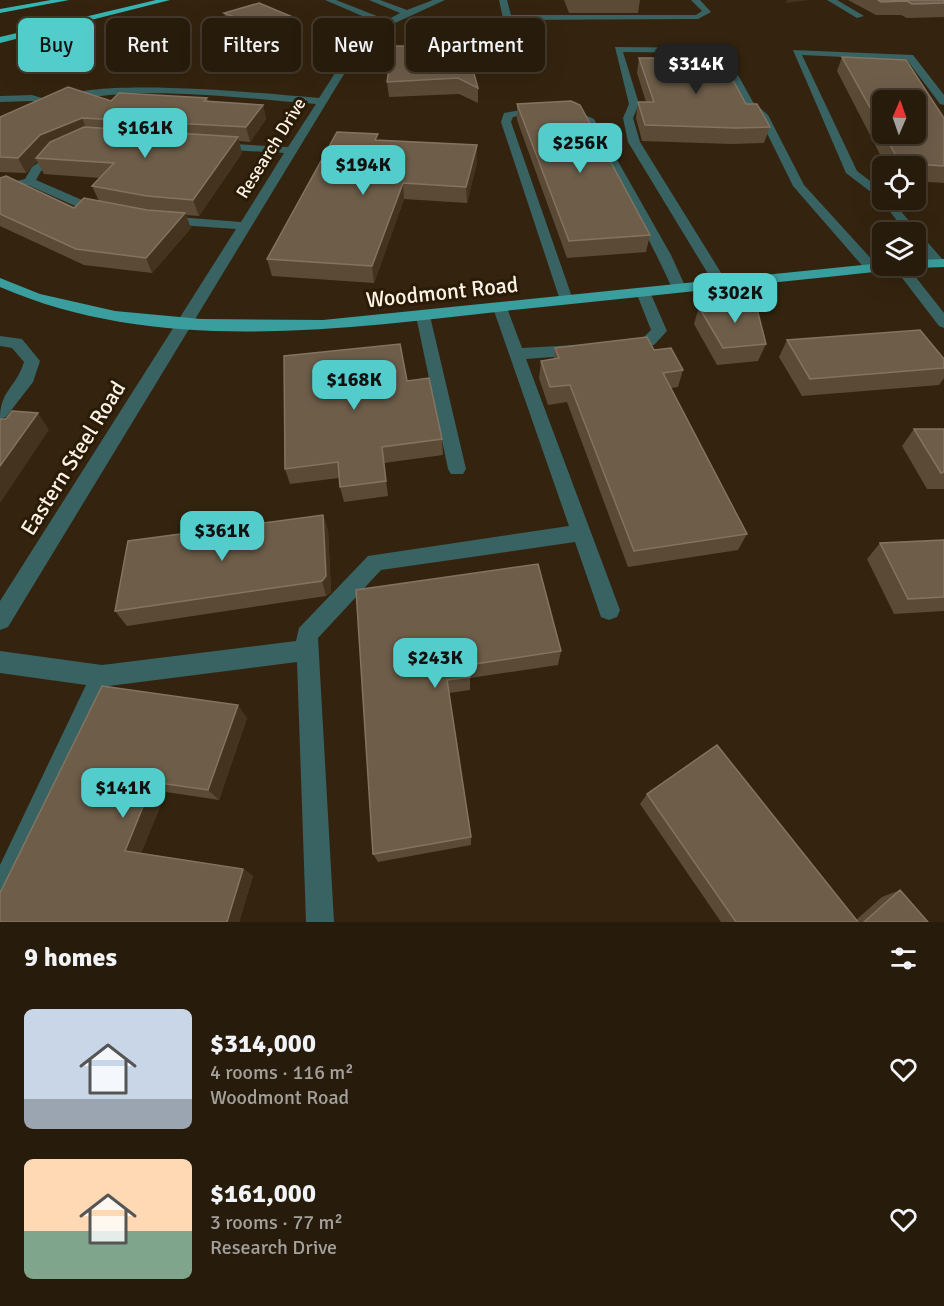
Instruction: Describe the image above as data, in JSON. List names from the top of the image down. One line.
{"streets":{"main road":["Woodmont Road"],"street":["Research Drive","Eastern Steel Road"]},"crossings":[["Research Drive","Woodmont Road"],["Research Drive","Eastern Steel Road"],["Woodmont Road","Eastern Steel Road"]],"north":"top","page":{"chip":["Buy","Rent","Filters","New","Apartment"],"price":["$314K","$161K","$256K","$194K","$302K","$168K","$361K","$243K","$141K"],"heading":"9 homes","list":[{"name":"$314,000","note":"4 rooms · 116 m² · Woodmont Road"},{"name":"$161,000","note":"3 rooms · 77 m² · Research Drive"}]}}
